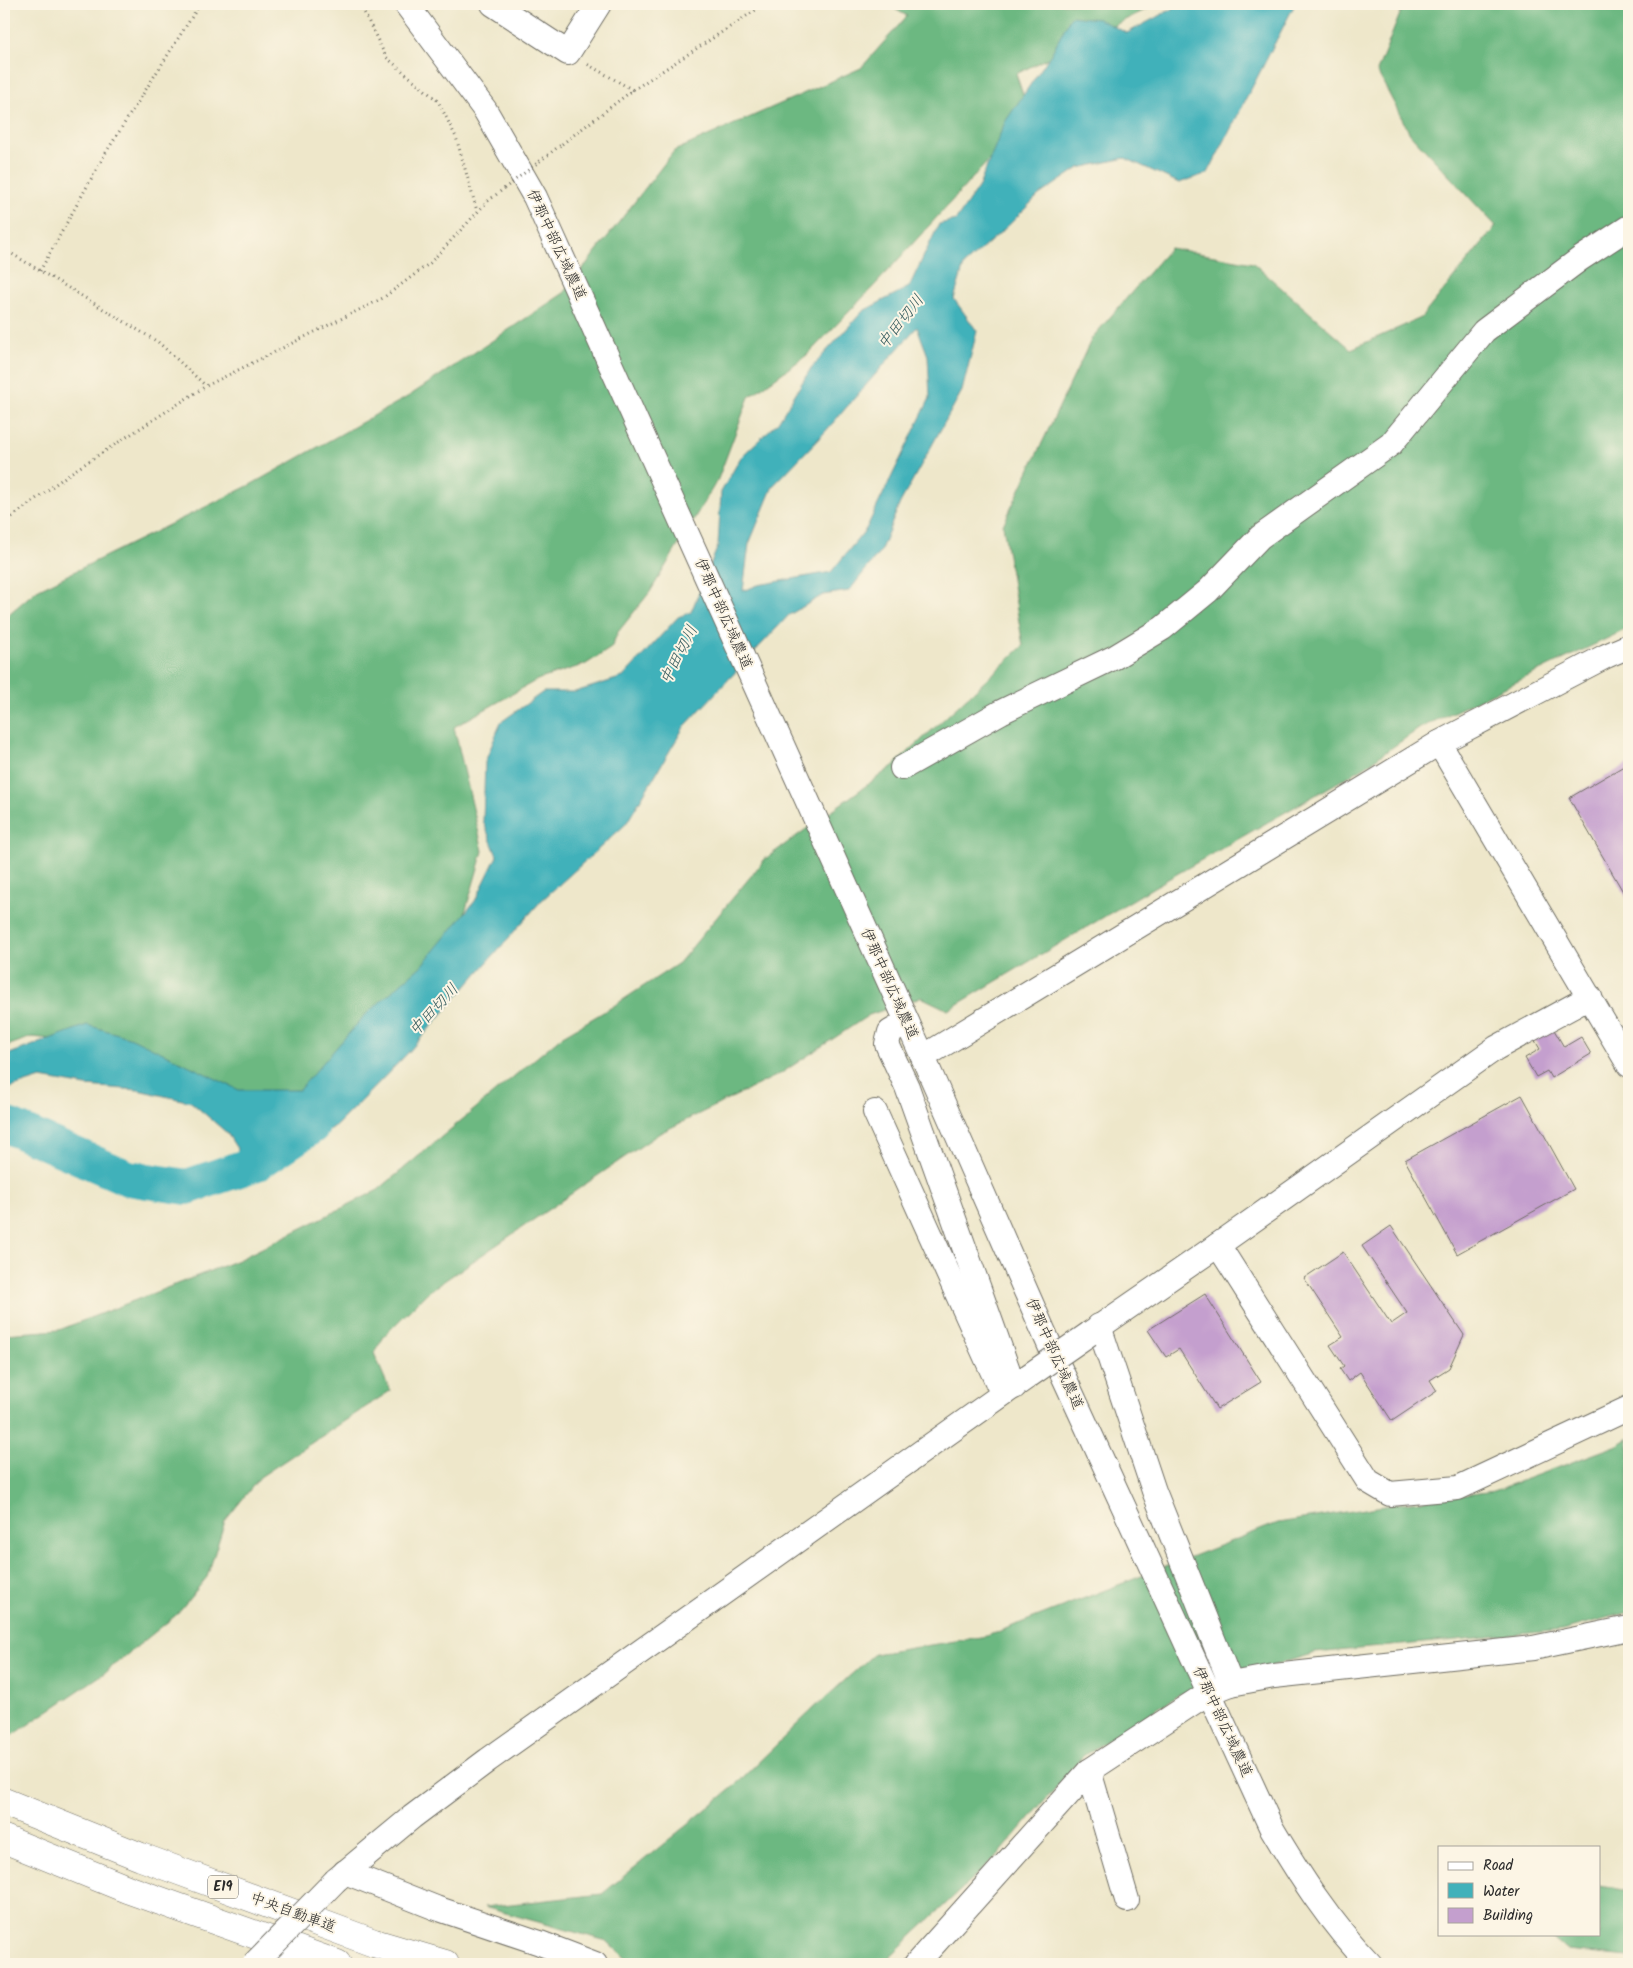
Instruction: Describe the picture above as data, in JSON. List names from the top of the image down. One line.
{"streets":{"highway":["E19","中央自動車道"],"street":["伊那中部広域農道"]},"water":["中田切川"],"legend":["Road","Water","Building"]}
